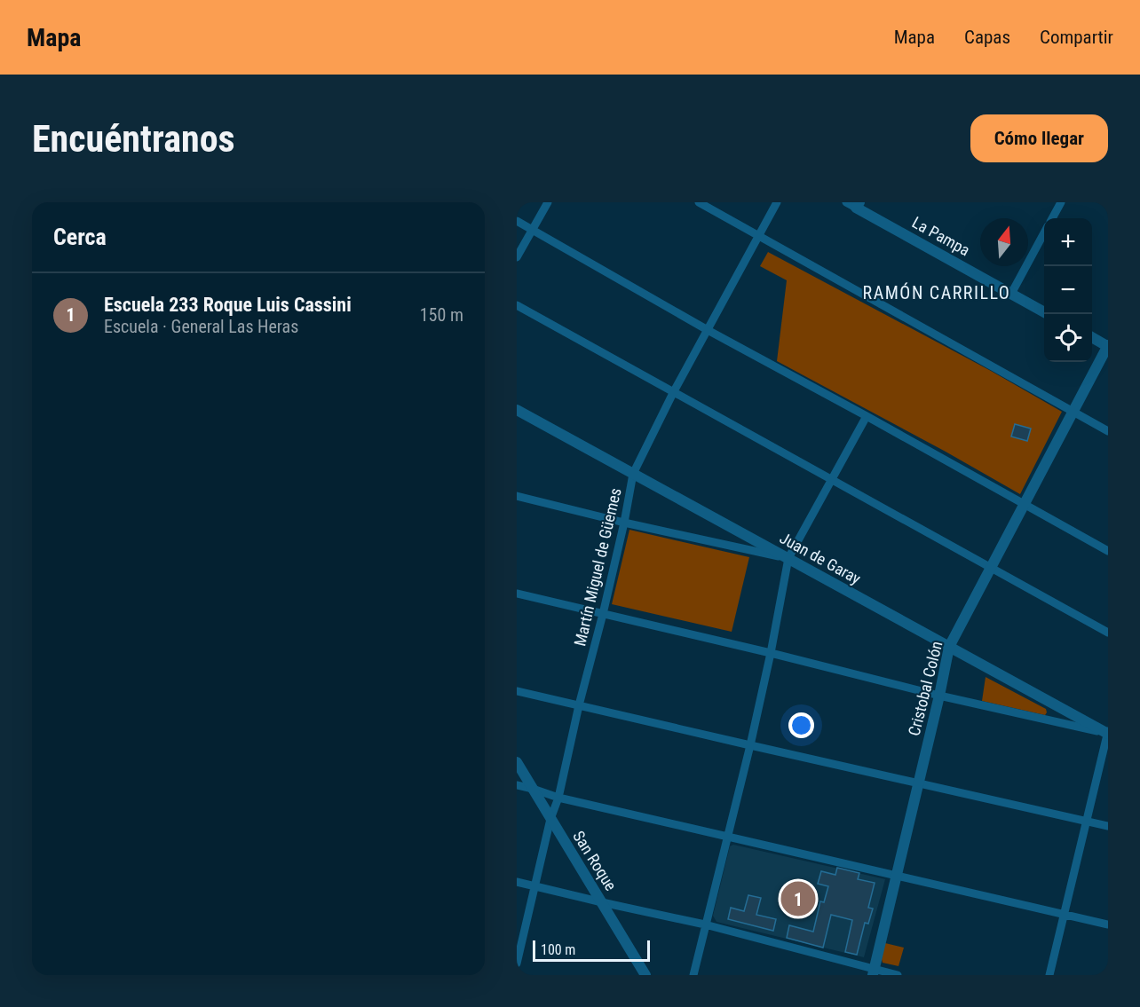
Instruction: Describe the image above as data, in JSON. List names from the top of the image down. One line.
{"streets":{"street":["La Pampa","Juan de Garay","Martín Miguel de Güemes","Cristobal Colón","San Roque"]},"crossings":[["Juan de Garay","Martín Miguel de Güemes"],["Juan de Garay","Cristobal Colón"],["Martín Miguel de Güemes","San Roque"]],"districts":["RAMÓN CARRILLO"],"scale_bar":"100 m","north":"top","page":{"header":"Mapa","nav":["Mapa","Capas","Compartir"],"buttons":"Cómo llegar","title":"Encuéntranos","heading":"Cerca","map_buttons":["+","−"],"list":[{"mark":"1","name":"Escuela 233 Roque Luis Cassini","note":"Escuela · General Las Heras","value":"150 m"}],"pins":"1","scale":"100 m"}}
